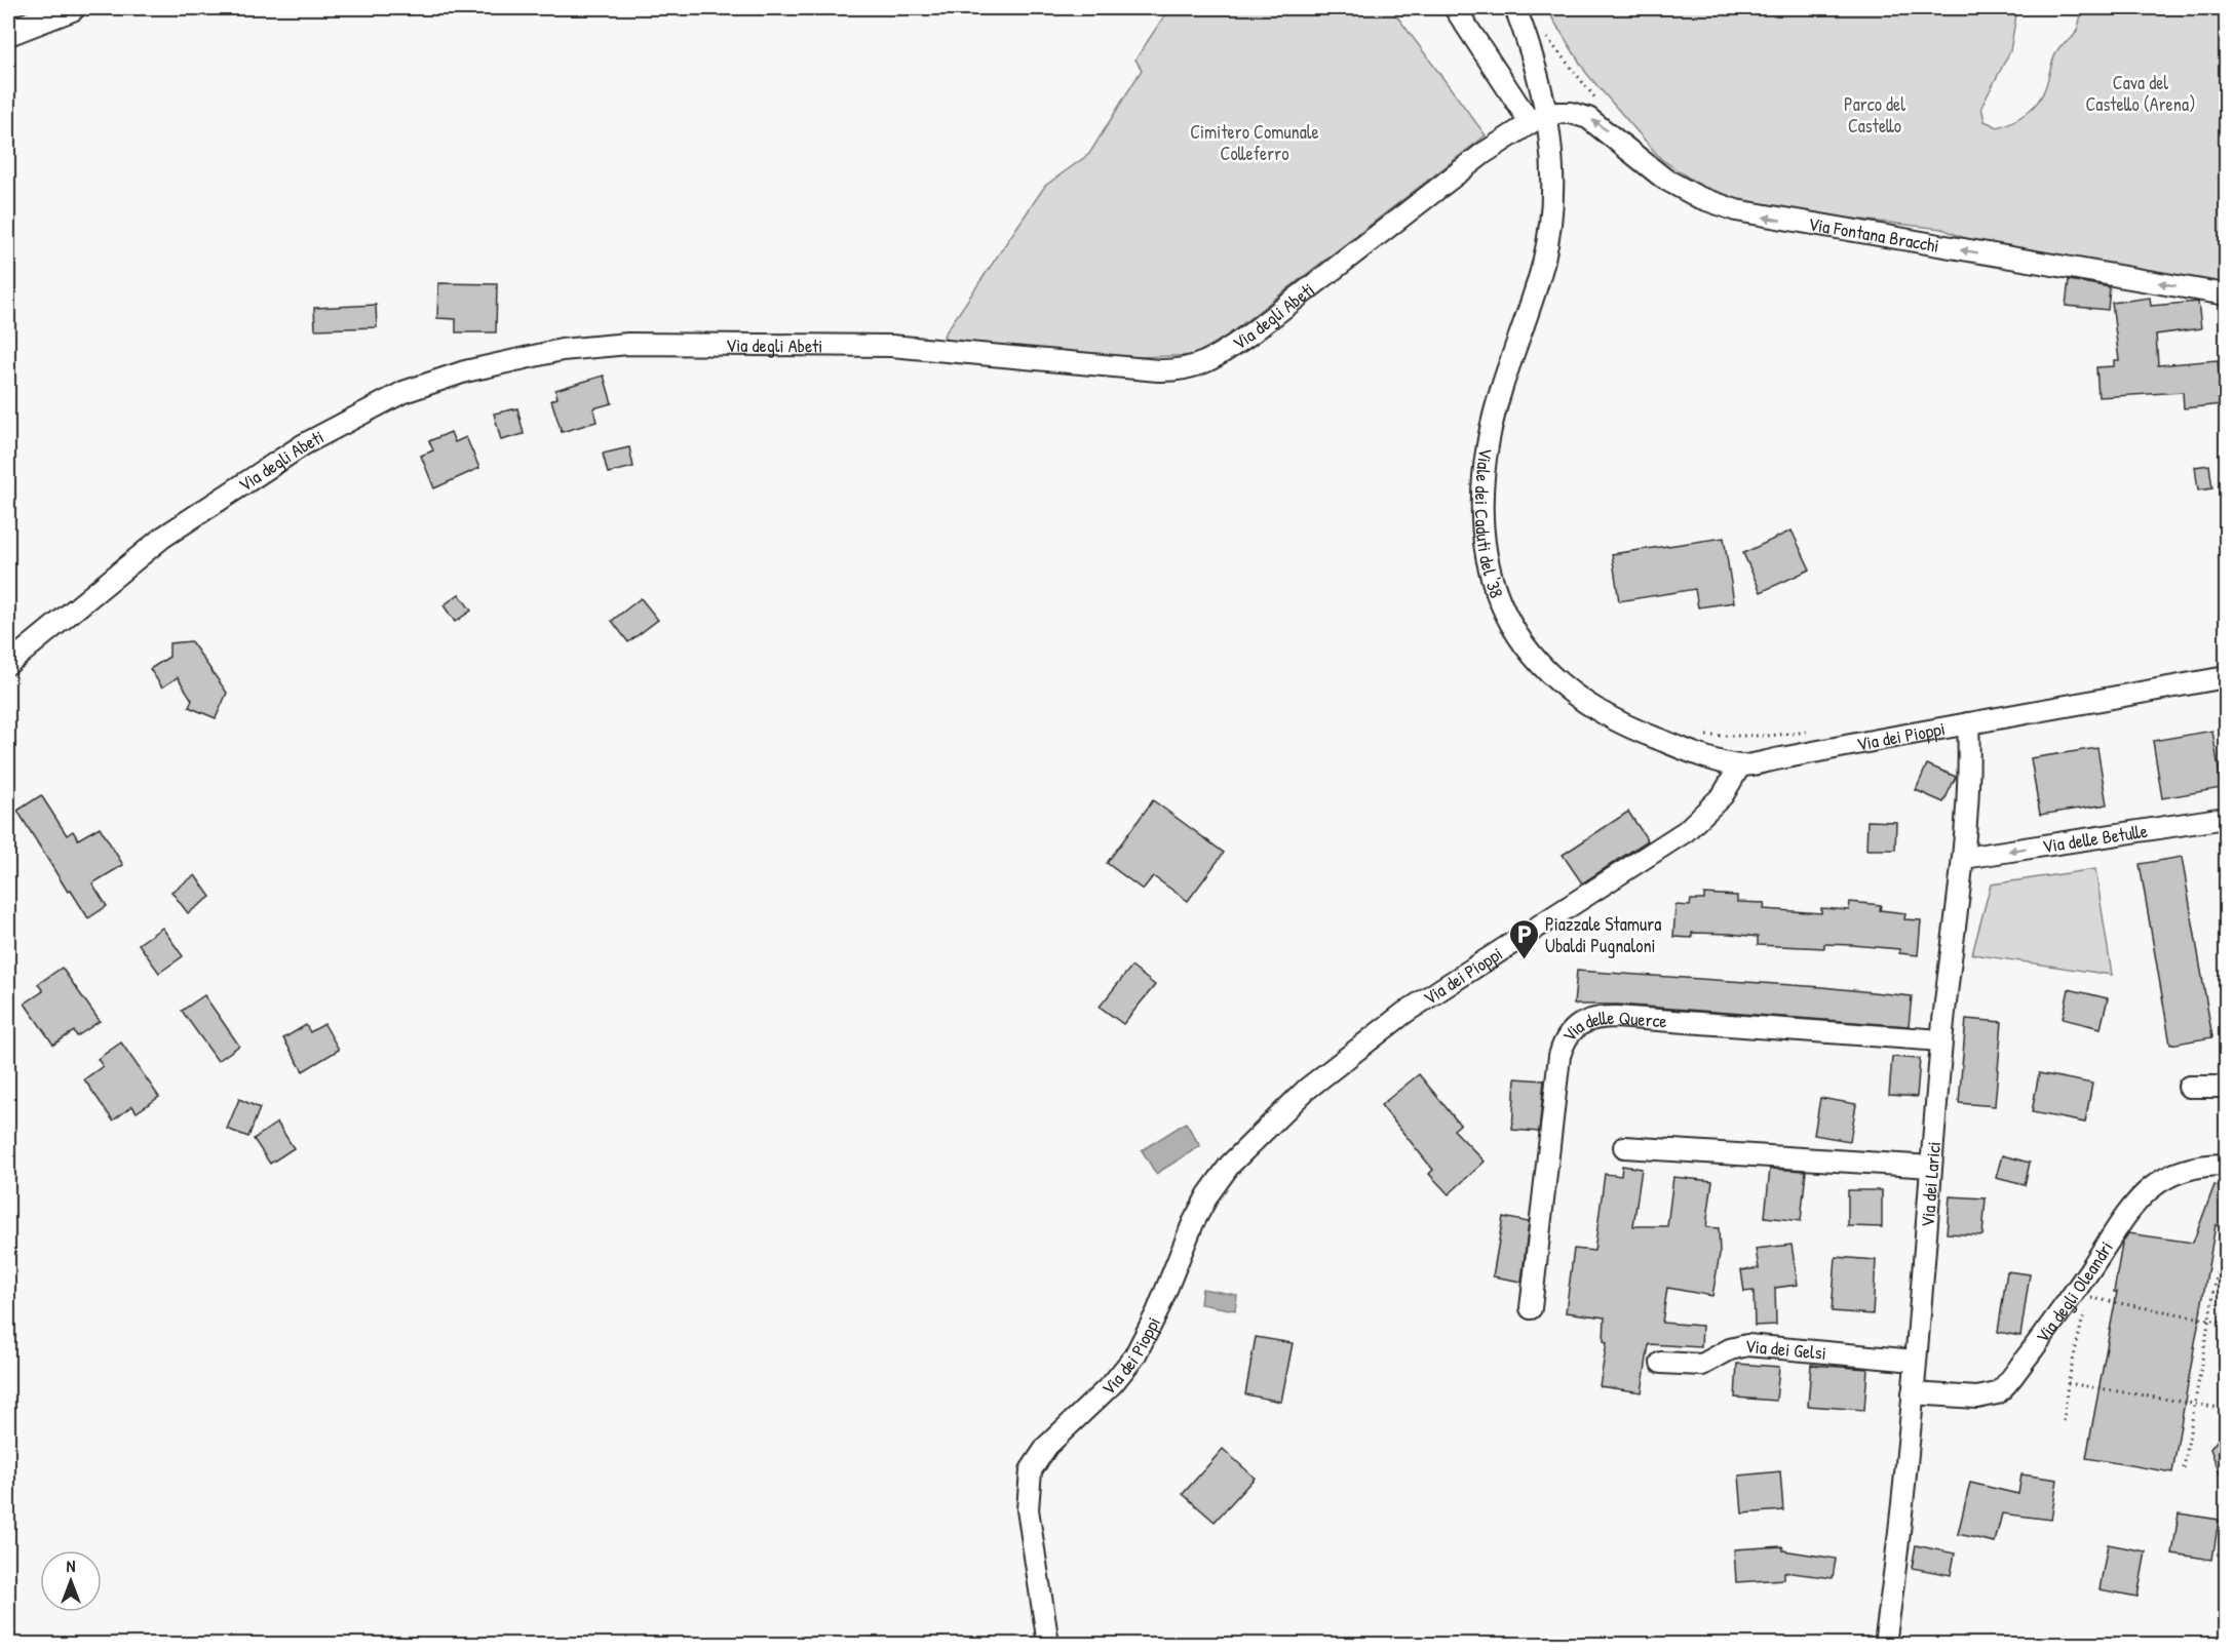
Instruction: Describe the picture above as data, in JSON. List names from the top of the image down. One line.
{"streets":{"street":["Via Fontana Bracchi","Via degli Abeti","Viale dei Caduti del '38","Via dei Pioppi","Via delle Betulle","Via delle Querce","Via dei Larici","Via degli Oleandri","Via dei Gelsi"]},"crossings":[["Via Fontana Bracchi","Via degli Abeti"],["Via Fontana Bracchi","Viale dei Caduti del '38"],["Via degli Abeti","Viale dei Caduti del '38"],["Viale dei Caduti del '38","Via dei Pioppi"],["Via dei Pioppi","Via dei Larici"],["Via delle Betulle","Via dei Larici"],["Via delle Querce","Via dei Larici"],["Via dei Larici","Via degli Oleandri"],["Via dei Larici","Via dei Gelsi"]],"one_way":["Via Fontana Bracchi","Via delle Betulle"],"parks":["Cava del Castello (Arena)","Parco del Castello","Cimitero Comunale Colleferro"],"places":{"parking":["Piazzale Stamura Ubaldi Pugnaloni"]},"north":"top"}
